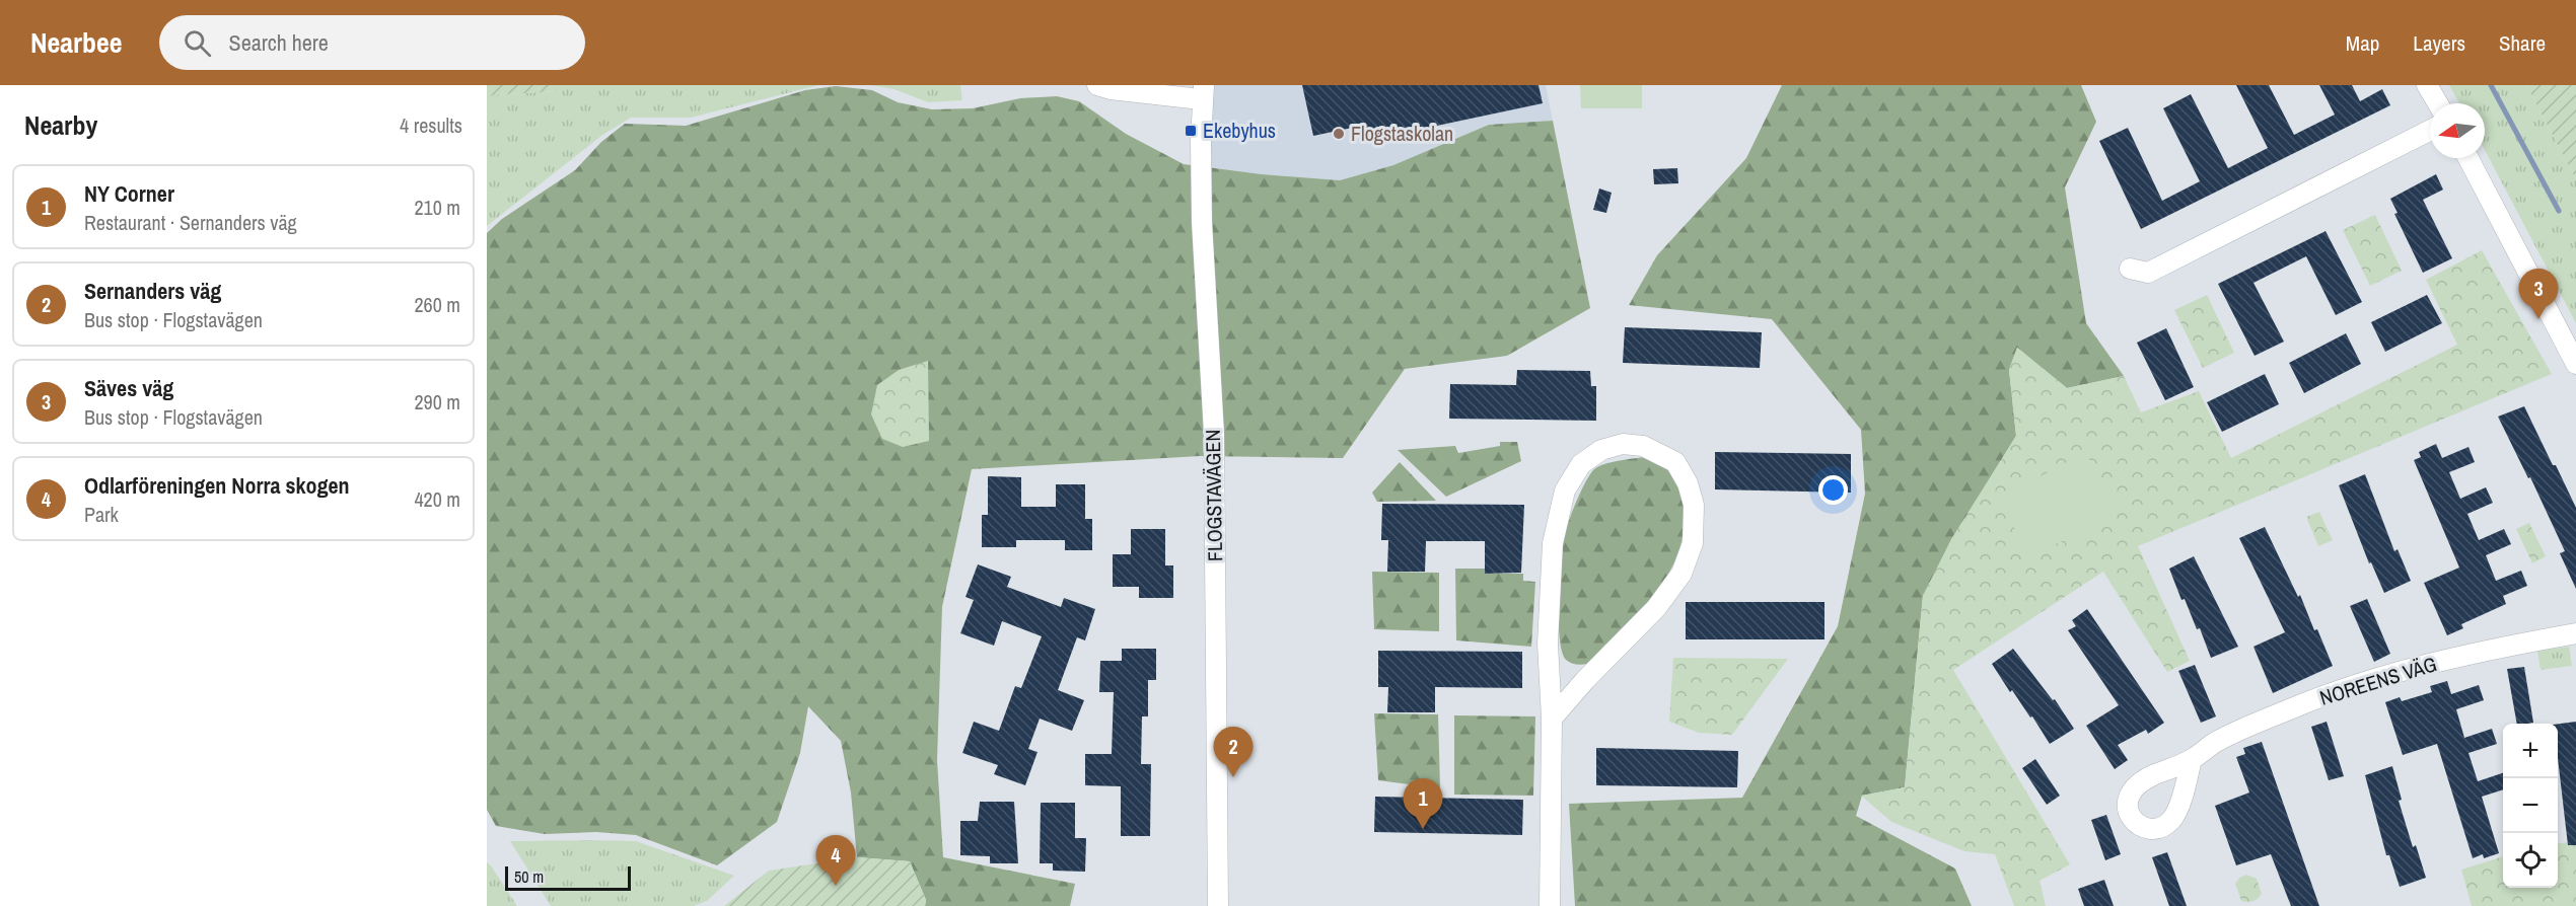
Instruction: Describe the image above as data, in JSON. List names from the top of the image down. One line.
{"streets":{"street":["FLOGSTAVÄGEN","NOREENS VÄG"]},"places":{"transit":["Ekebyhus"],"other":["Flogstaskolan"]},"scale_bar":"50 m","north":"left","page":{"header":"Nearbee","search":"Search here","nav":["Map","Layers","Share"],"heading":["Nearby","4 results"],"list":[{"mark":"1","name":"NY Corner","note":"Restaurant · Sernanders väg","value":"210 m"},{"mark":"2","name":"Sernanders väg","note":"Bus stop · Flogstavägen","value":"260 m"},{"mark":"3","name":"Säves väg","note":"Bus stop · Flogstavägen","value":"290 m"},{"mark":"4","name":"Odlarföreningen Norra skogen","note":"Park","value":"420 m"}],"pins":["3","2","1","4"],"map_buttons":["+","−"],"scale":"50 m"}}
